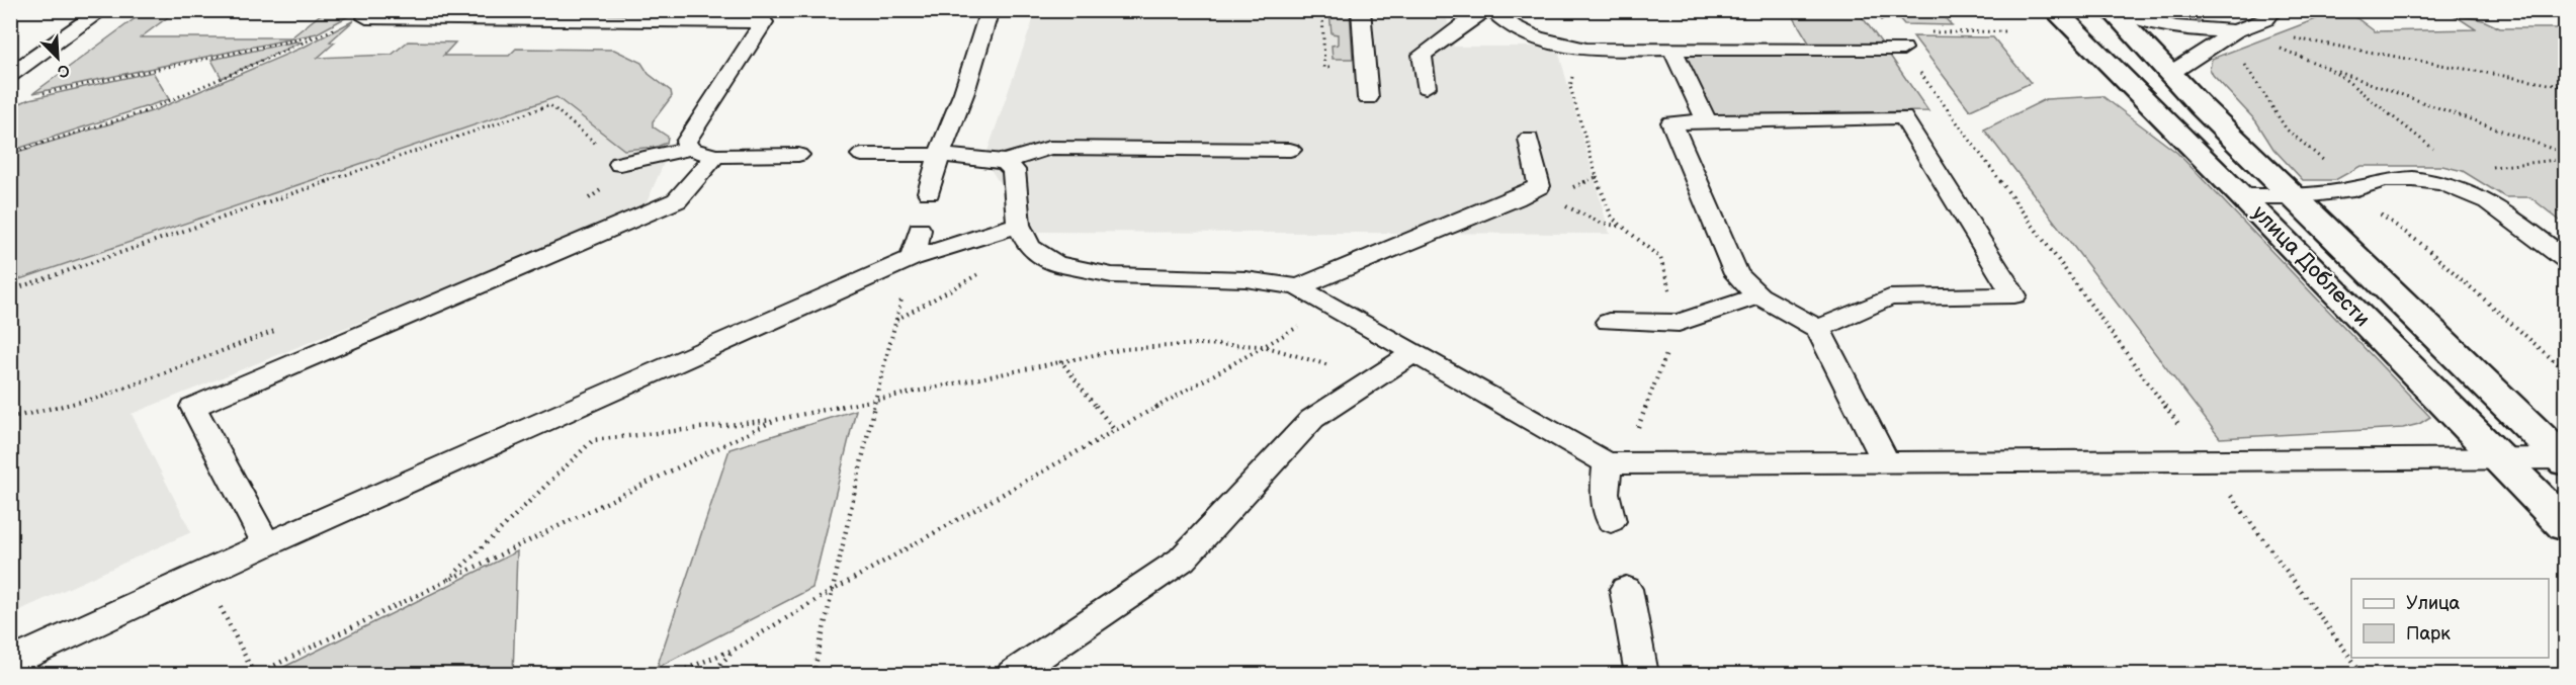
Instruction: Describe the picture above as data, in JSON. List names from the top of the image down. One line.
{"streets":{"main road":["улица Доблести"]},"legend":["Улица","Парк"],"north":"bottom right"}
